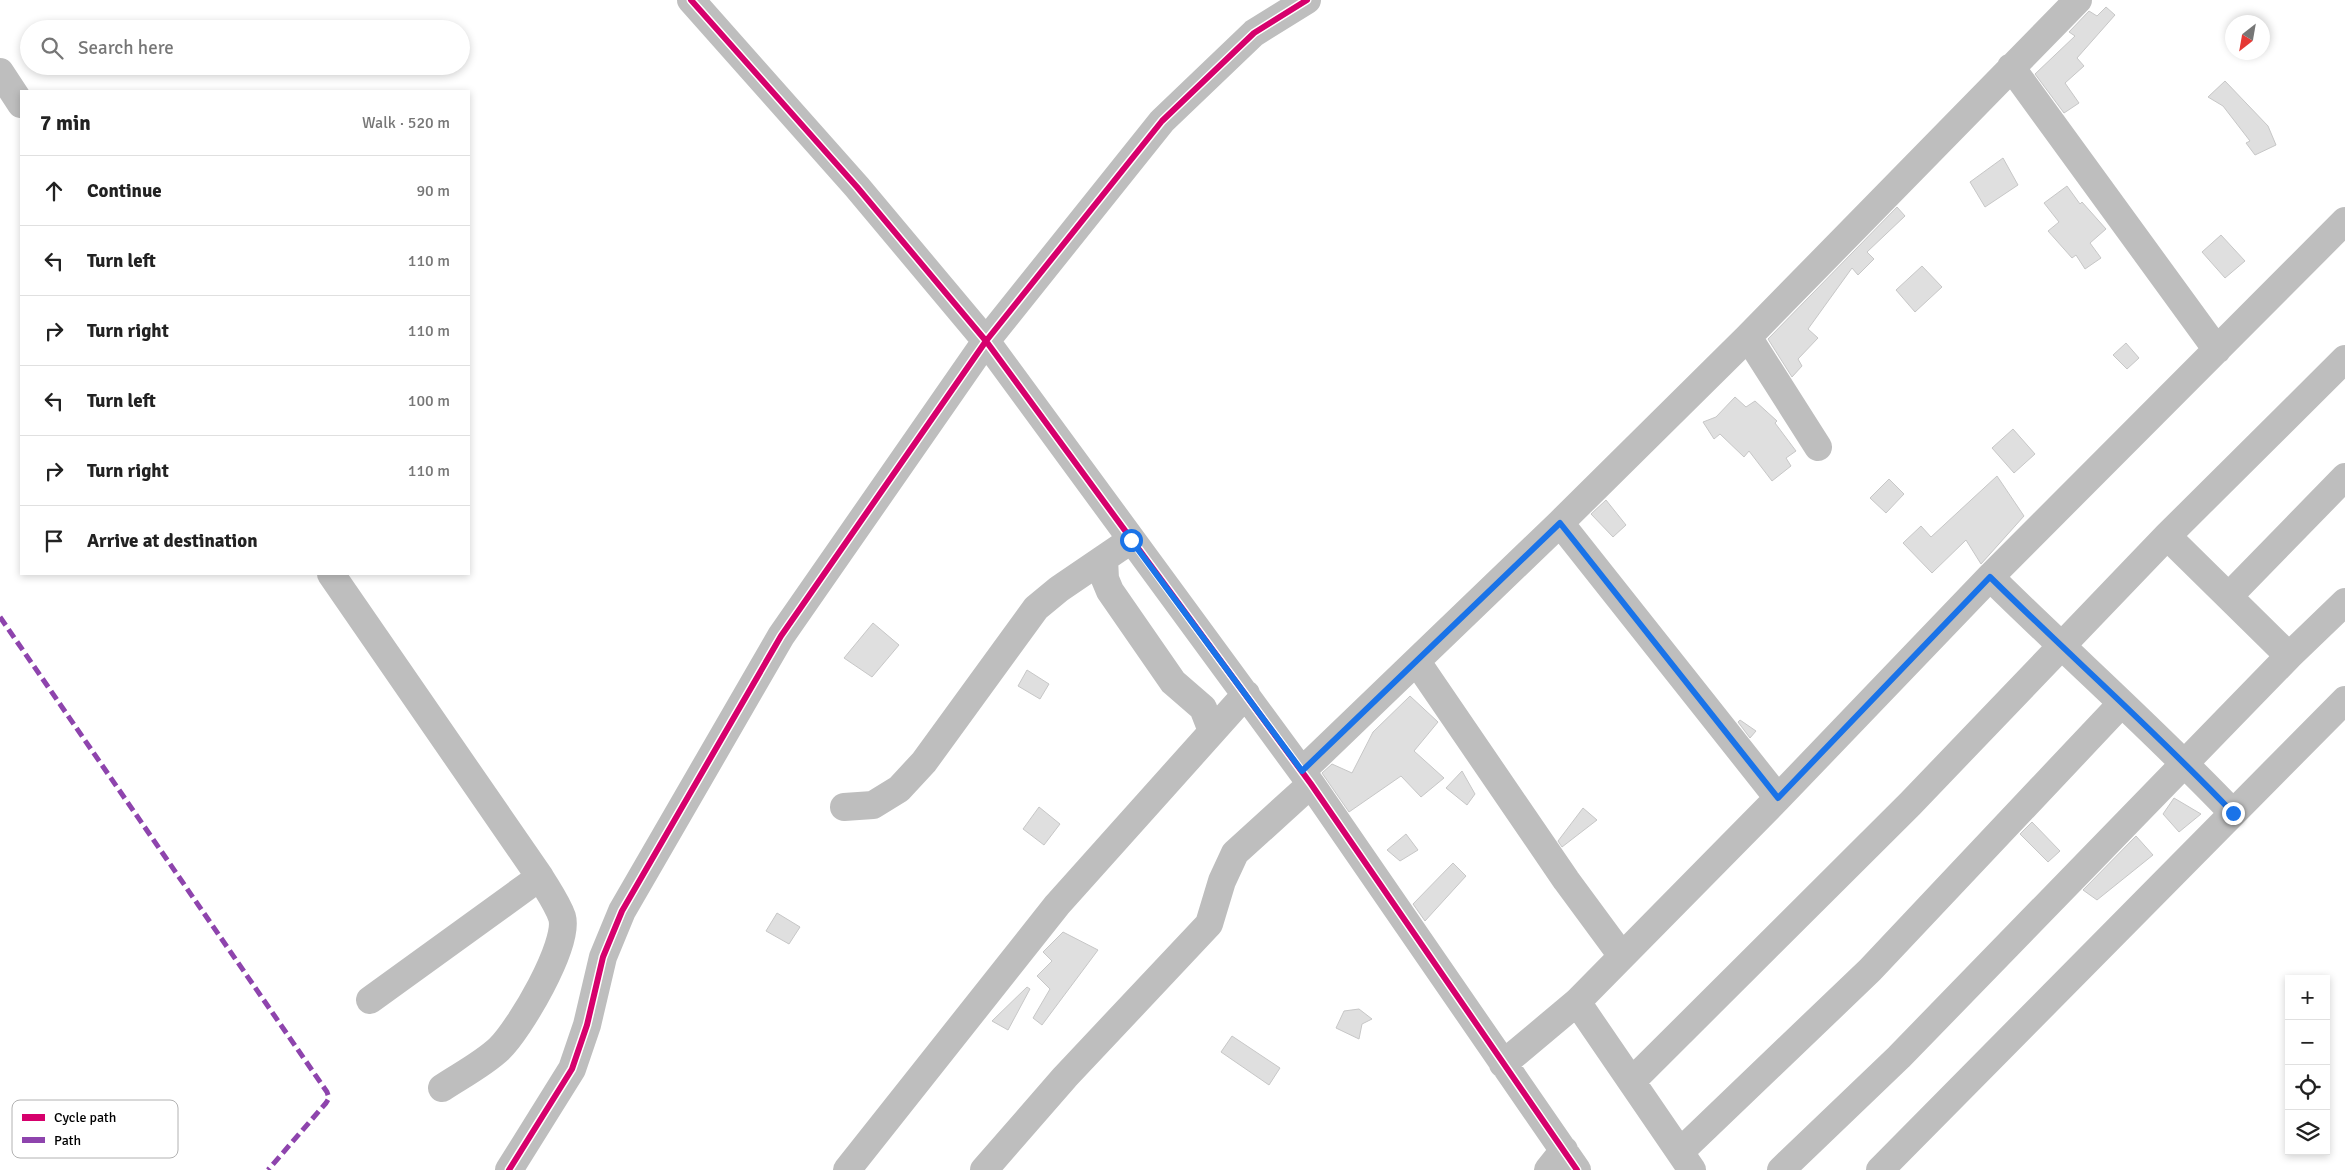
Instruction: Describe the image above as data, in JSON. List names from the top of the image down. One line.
{"legend":["Cycle path","Path"],"north":"bottom left","page":{"search":"Search here","heading":["7 min","Walk · 520 m"],"list":[["Continue","90 m"],["Turn left","110 m"],["Turn right","110 m"],["Turn left","100 m"],["Turn right","110 m"],"Arrive at destination"],"map_buttons":["+","−"]}}
